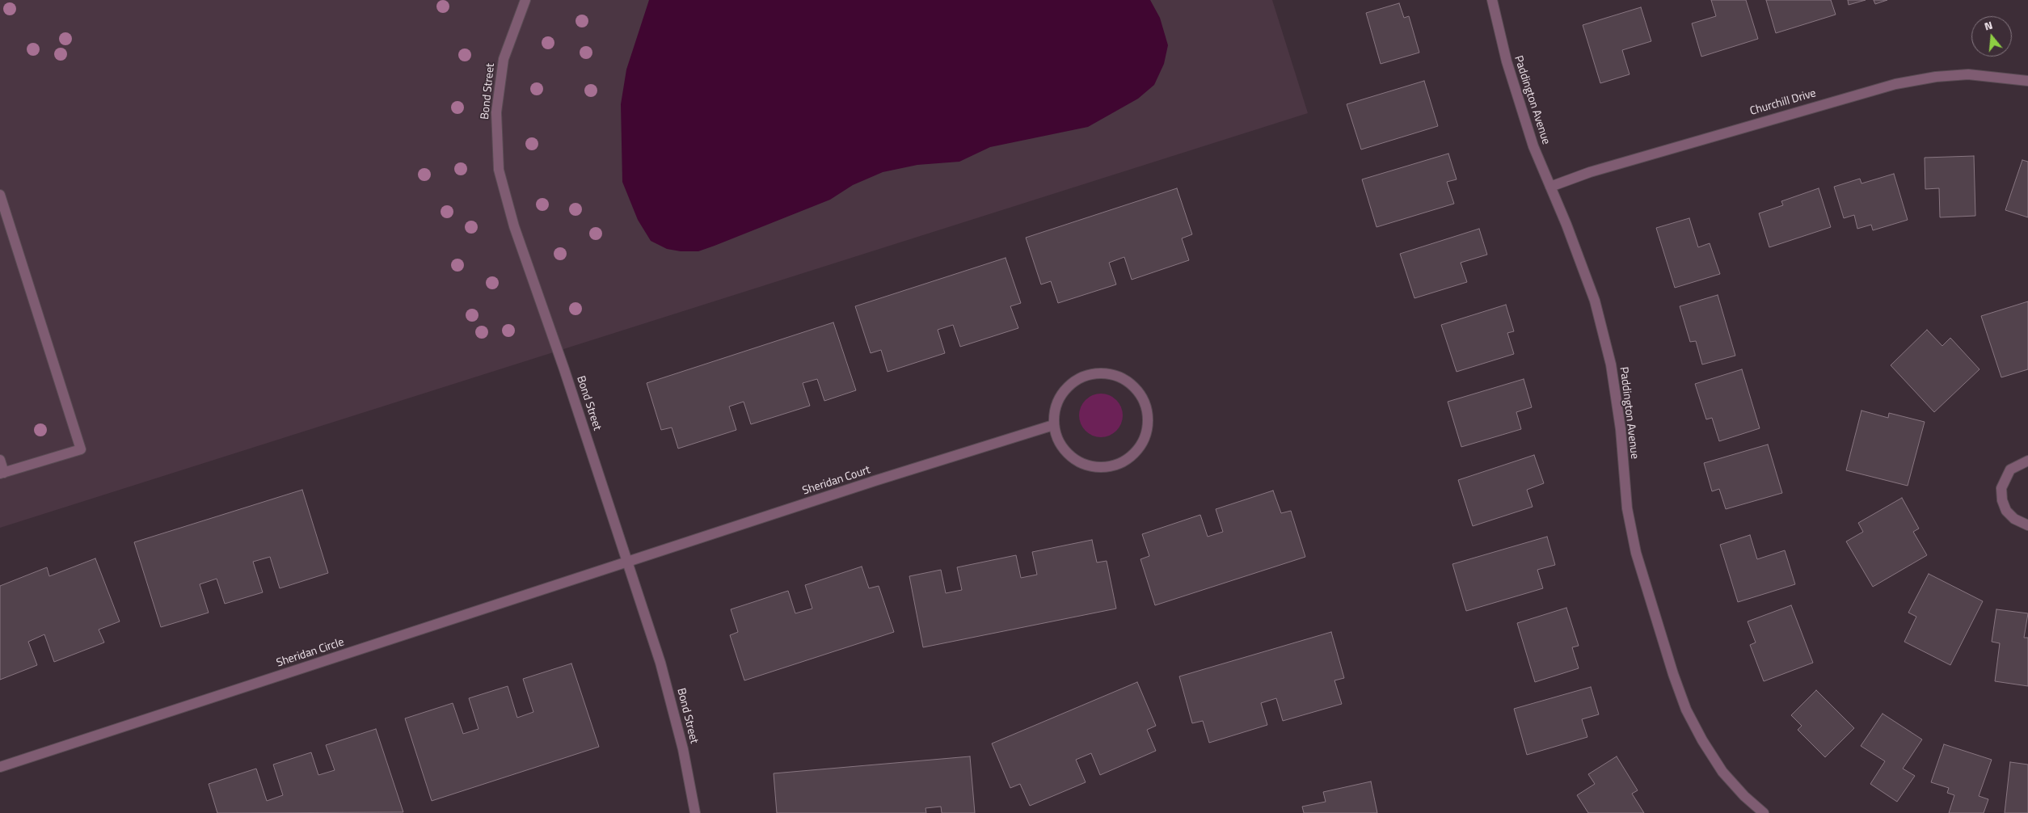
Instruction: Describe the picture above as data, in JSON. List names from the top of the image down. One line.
{"streets":{"street":["Bond Street","Paddington Avenue","Churchill Drive","Sheridan Court","Sheridan Circle"]},"crossings":[["Bond Street","Sheridan Court"],["Bond Street","Sheridan Circle"],["Paddington Avenue","Churchill Drive"],["Sheridan Court","Sheridan Circle"]],"north":"top"}
